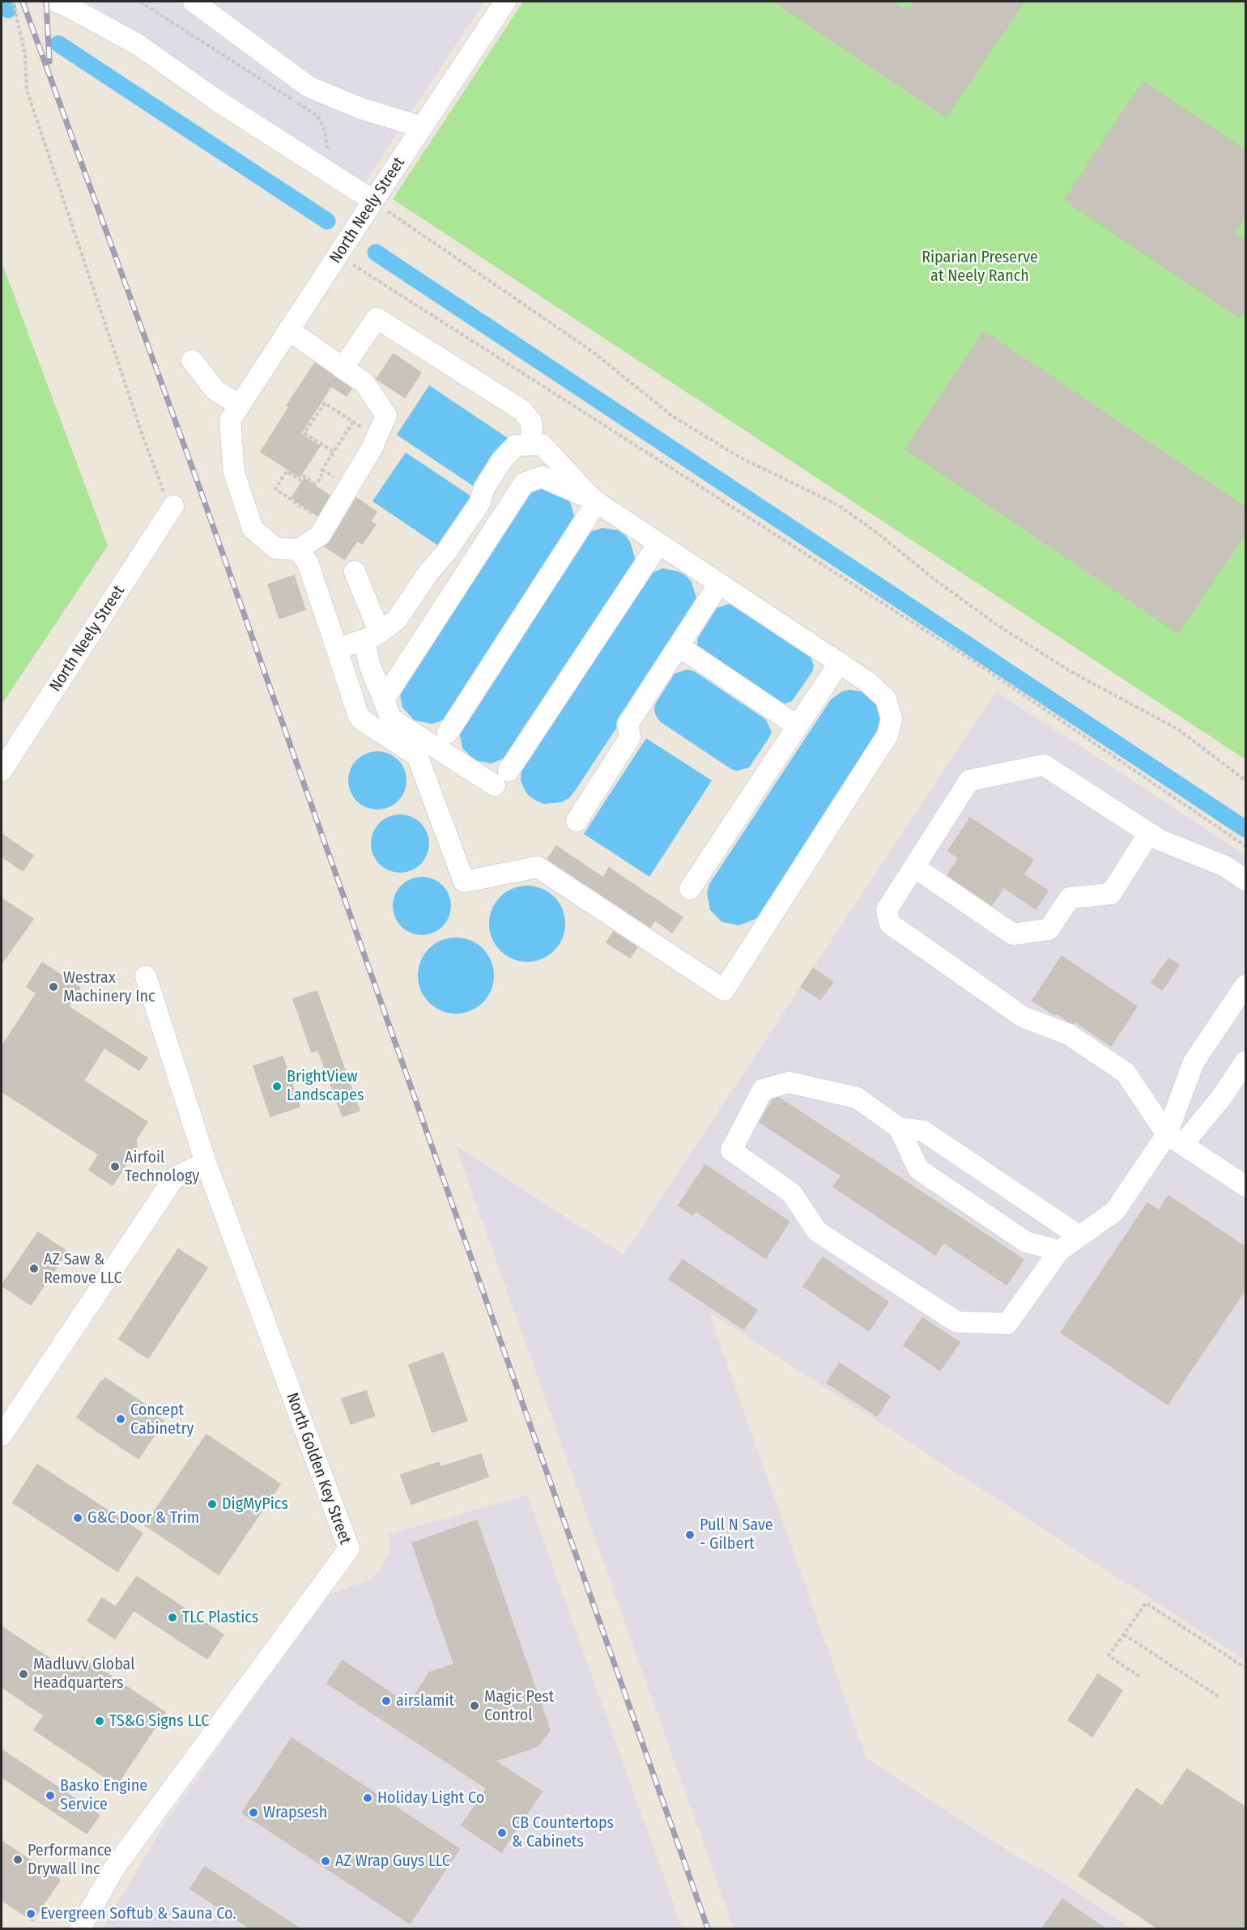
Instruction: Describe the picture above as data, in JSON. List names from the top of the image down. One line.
{"streets":{"street":["North Neely Street","North Golden Key Street"]},"parks":["Riparian Preserve at Neely Ranch"],"places":["Westrax Machinery Inc","BrightView Landscapes","Airfoil Technology","AZ Saw & Remove LLC","Concept Cabinetry","DigMyPics","G&C Door & Trim","Pull N Save - Gilbert","TLC Plastics","Madluvv Global Headquarters","airslamit","Magic Pest Control","TS&G Signs LLC","Basko Engine Service","Holiday Light Co","Wrapsesh","CB Countertops & Cabinets","Performance Drywall Inc","AZ Wrap Guys LLC","Evergreen Softub & Sauna Co."]}
